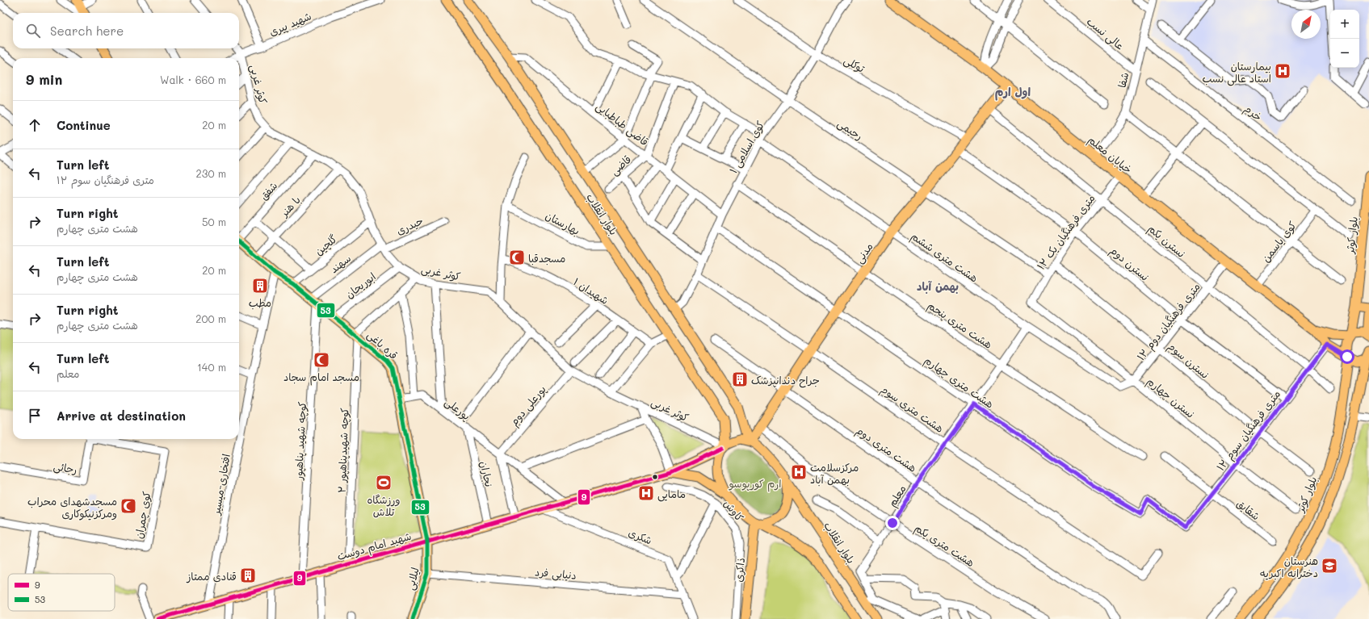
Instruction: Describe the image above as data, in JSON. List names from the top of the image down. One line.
{"streets":{"main road":["خیابان معلم","بلوار انقلاب","بلوار کوثر","مدنی","قره باغی","شهید امام دوست","ذاکری","لیلابی"],"street":["شهید پیری","عالی نسب","توکلی","شفا","کوثر غربی","خرم","قاضی طباطبایی","رحیمی","کوی اسلامی ۱","قاضی","شفق","با هنر","بهارستان","حیدری","۱۲ متری فرهنگیان یک","نسترن یکم","کوی یاسمن","گلچین","هشت متری ششم","سهند","نسترن دوم","ابوریحان","شهیدان ۱","۱۲ متری فرهنگیان دوم","هشت متری پنجم","نسترن سوم","هشت متری چهارم","نسترن چهارم","پورعلی دوم","پورعلی","هشت متری سوم","۱۲ متری فرهنگیان سوم","کوچه شهید پناهپور","هشت متری دوم","۲ کوچه شهیدپناهپور","رجائی","نجاران","افتخاری-میسیر","معلم","شقایق","کاوش","کوی چمران","شکری","هشت متری یکم","دنیایی فرد"]},"crossings":[["شهید پیری","کوثر غربی"],["عالی نسب","شفا"],["توکلی","کوی اسلامی ۱"],["توکلی","مدنی"],["شفا","خرم"],["شفا","خیابان معلم"],["کوثر غربی","شفق"],["کوثر غربی","با هنر"],["کوثر غربی","بلوار انقلاب"],["کوثر غربی","حیدری"],["کوثر غربی","گلچین"],["کوثر غربی","مدنی"],["کوثر غربی","سهند"],["کوثر غربی","ابوریحان"],["کوثر غربی","پورعلی دوم"],["کوثر غربی","شهید امام دوست"],["کوثر غربی","ذاکری"],["قاضی طباطبایی","کوی اسلامی ۱"],["قاضی طباطبایی","قاضی"],["قاضی طباطبایی","بلوار انقلاب"],["رحیمی","کوی اسلامی ۱"],["رحیمی","۱۲ متری فرهنگیان یک"],["رحیمی","مدنی"],["کوی اسلامی ۱","بلوار انقلاب"],["کوی اسلامی ۱","هشت متری ششم"],["کوی اسلامی ۱","هشت متری پنجم"],["کوی اسلامی ۱","هشت متری چهارم"],["کوی اسلامی ۱","هشت متری سوم"],["خیابان معلم","۱۲ متری فرهنگیان یک"],["خیابان معلم","کوی یاسمن"],["خیابان معلم","مدنی"],["خیابان معلم","۱۲ متری فرهنگیان دوم"],["با هنر","قره باغی"],["بلوار انقلاب","بهارستان"],["بلوار انقلاب","مدنی"],["بلوار انقلاب","شهید امام دوست"],["بلوار انقلاب","ذاکری"],["حیدری","سهند"],["۱۲ متری فرهنگیان یک","نسترن یکم"],["۱۲ متری فرهنگیان یک","نسترن دوم"],["۱۲ متری فرهنگیان یک","نسترن سوم"],["۱۲ متری فرهنگیان یک","نسترن چهارم"],["نسترن یکم","مدنی"],["نسترن یکم","۱۲ متری فرهنگیان دوم"],["نسترن یکم","۱۲ متری فرهنگیان سوم"],["گلچین","قره باغی"],["مدنی","هشت متری ششم"],["مدنی","نسترن دوم"],["مدنی","هشت متری پنجم"],["مدنی","هشت متری چهارم"],["مدنی","هشت متری سوم"],["مدنی","هشت متری دوم"],["مدنی","هشت متری یکم"],["مدنی","شهید امام دوست"],["مدنی","ذاکری"],["هشت متری ششم","۱۲ متری فرهنگیان دوم"],["هشت متری ششم","معلم"],["سهند","قره باغی"],["سهند","کوچه شهید پناهپور"],["نسترن دوم","۱۲ متری فرهنگیان دوم"],["نسترن دوم","۱۲ متری فرهنگیان سوم"],["ابوریحان","قره باغی"],["۱۲ متری فرهنگیان دوم","نسترن سوم"],["۱۲ متری فرهنگیان دوم","نسترن چهارم"],["هشت متری پنجم","معلم"],["قره باغی","پورعلی"],["قره باغی","کوچه شهید پناهپور"],["قره باغی","۲ کوچه شهیدپناهپور"],["قره باغی","افتخاری-میسیر"],["قره باغی","شهید امام دوست"],["قره باغی","لیلابی"],["نسترن سوم","۱۲ متری فرهنگیان سوم"],["هشت متری چهارم","۱۲ متری فرهنگیان سوم"],["هشت متری چهارم","معلم"],["نسترن چهارم","۱۲ متری فرهنگیان سوم"],["پورعلی دوم","پورعلی"],["پورعلی","نجاران"],["پورعلی","شهید امام دوست"],["هشت متری سوم","معلم"],["۱۲ متری فرهنگیان سوم","شقایق"],["کوچه شهید پناهپور","شهید امام دوست"],["هشت متری دوم","معلم"],["۲ کوچه شهیدپناهپور","شهید امام دوست"],["نجاران","شهید امام دوست"],["افتخاری-میسیر","شهید امام دوست"],["معلم","هشت متری یکم"],["شکری","شهید امام دوست"],["شکری","دنیایی فرد"],["شهید امام دوست","ذاکری"],["شهید امام دوست","لیلابی"],["دنیایی فرد","لیلابی"]],"districts":["اول ارم","بهمن آباد"],"parks":["ارم کورپوسو"],"places":{"hospital":["بیمارستان استاد عالی نسب","مرکزسلامت بهمن آباد","مامایی"],"mosque":["مسجدقبا","مسجد امام سجاد","مسجدشهدای محراب ومرکزنیکوکاری"],"building":["مطب","جراح دندانپزشک","قنادی ممتاز"],"sports":["ورزشگاه تلاش"],"school or university":["هنرستان دخترانه اکبریه"]},"lines":["transit line 53","transit line 9"],"legend":["9","53"],"north":"top right","page":{"map_buttons":["+","−"],"search":"Search here","heading":["9 min","Walk · 660 m"],"list":[["Continue","20 m"],["Turn left","۱۲ متری فرهنگیان سوم","230 m"],["Turn right","هشت متری چهارم","50 m"],["Turn left","هشت متری چهارم","20 m"],["Turn right","هشت متری چهارم","200 m"],["Turn left","معلم","140 m"],"Arrive at destination"]}}
